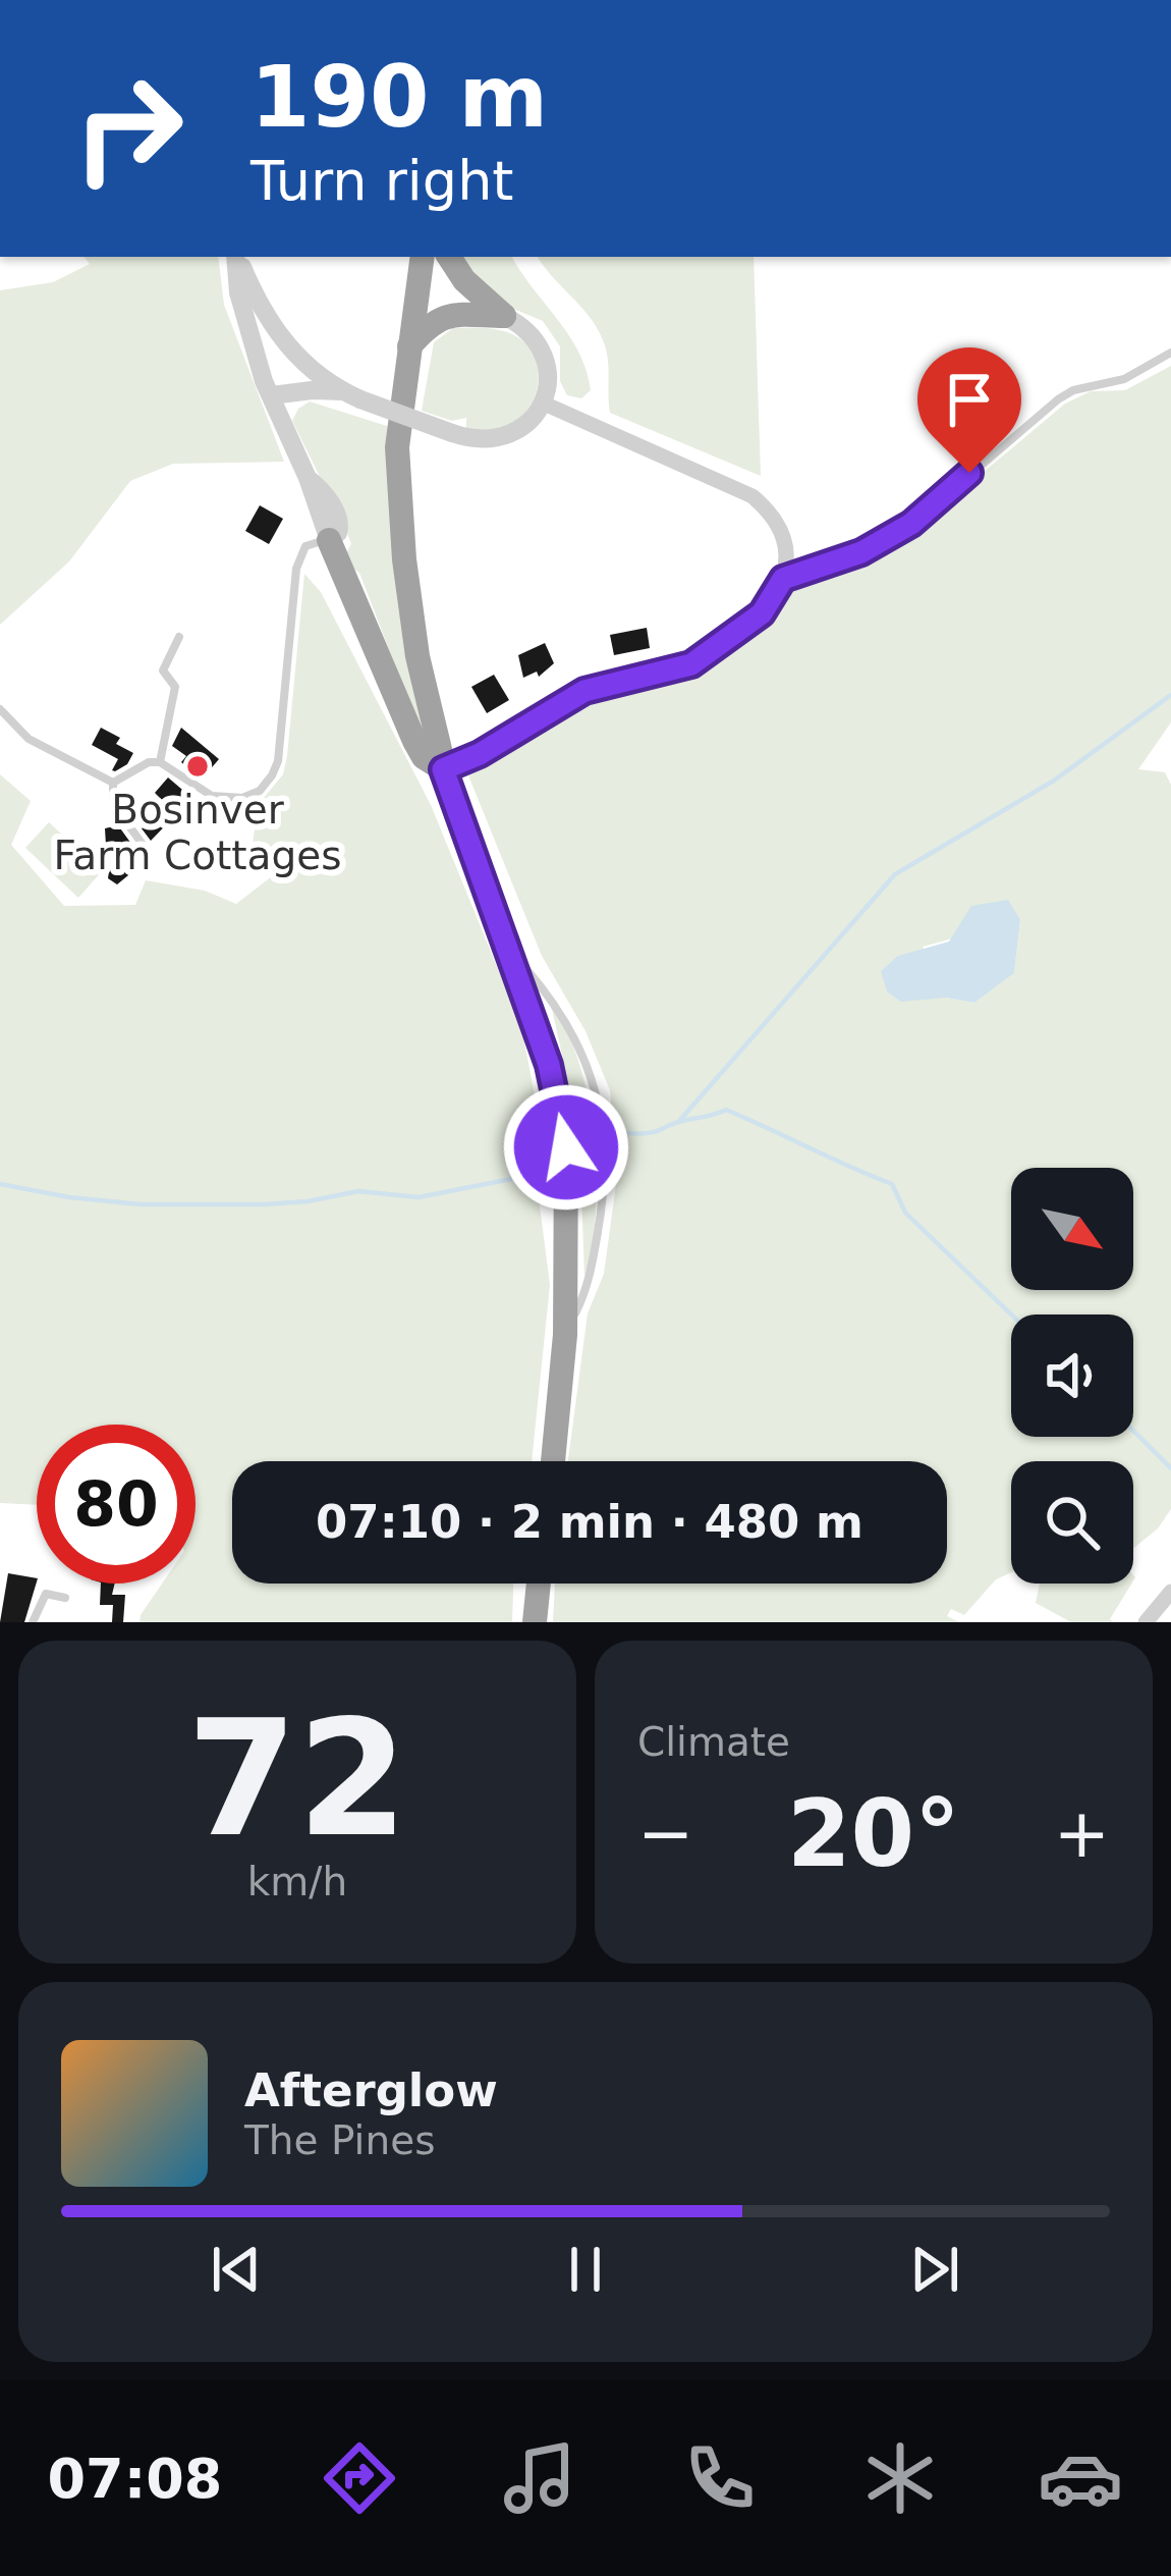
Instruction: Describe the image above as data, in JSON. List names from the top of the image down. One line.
{"places":["Bosinver Farm Cottages"],"north":"bottom right","page":{"turn":["190 m","Turn right"],"limit":"80","trip":"07:10 · 2 min · 480 m","tile":[["72","km/h"],"Climate"],"heat":["−","20°","+"],"song":["Afterglow","The Pines"],"tabs":"07:08"}}
